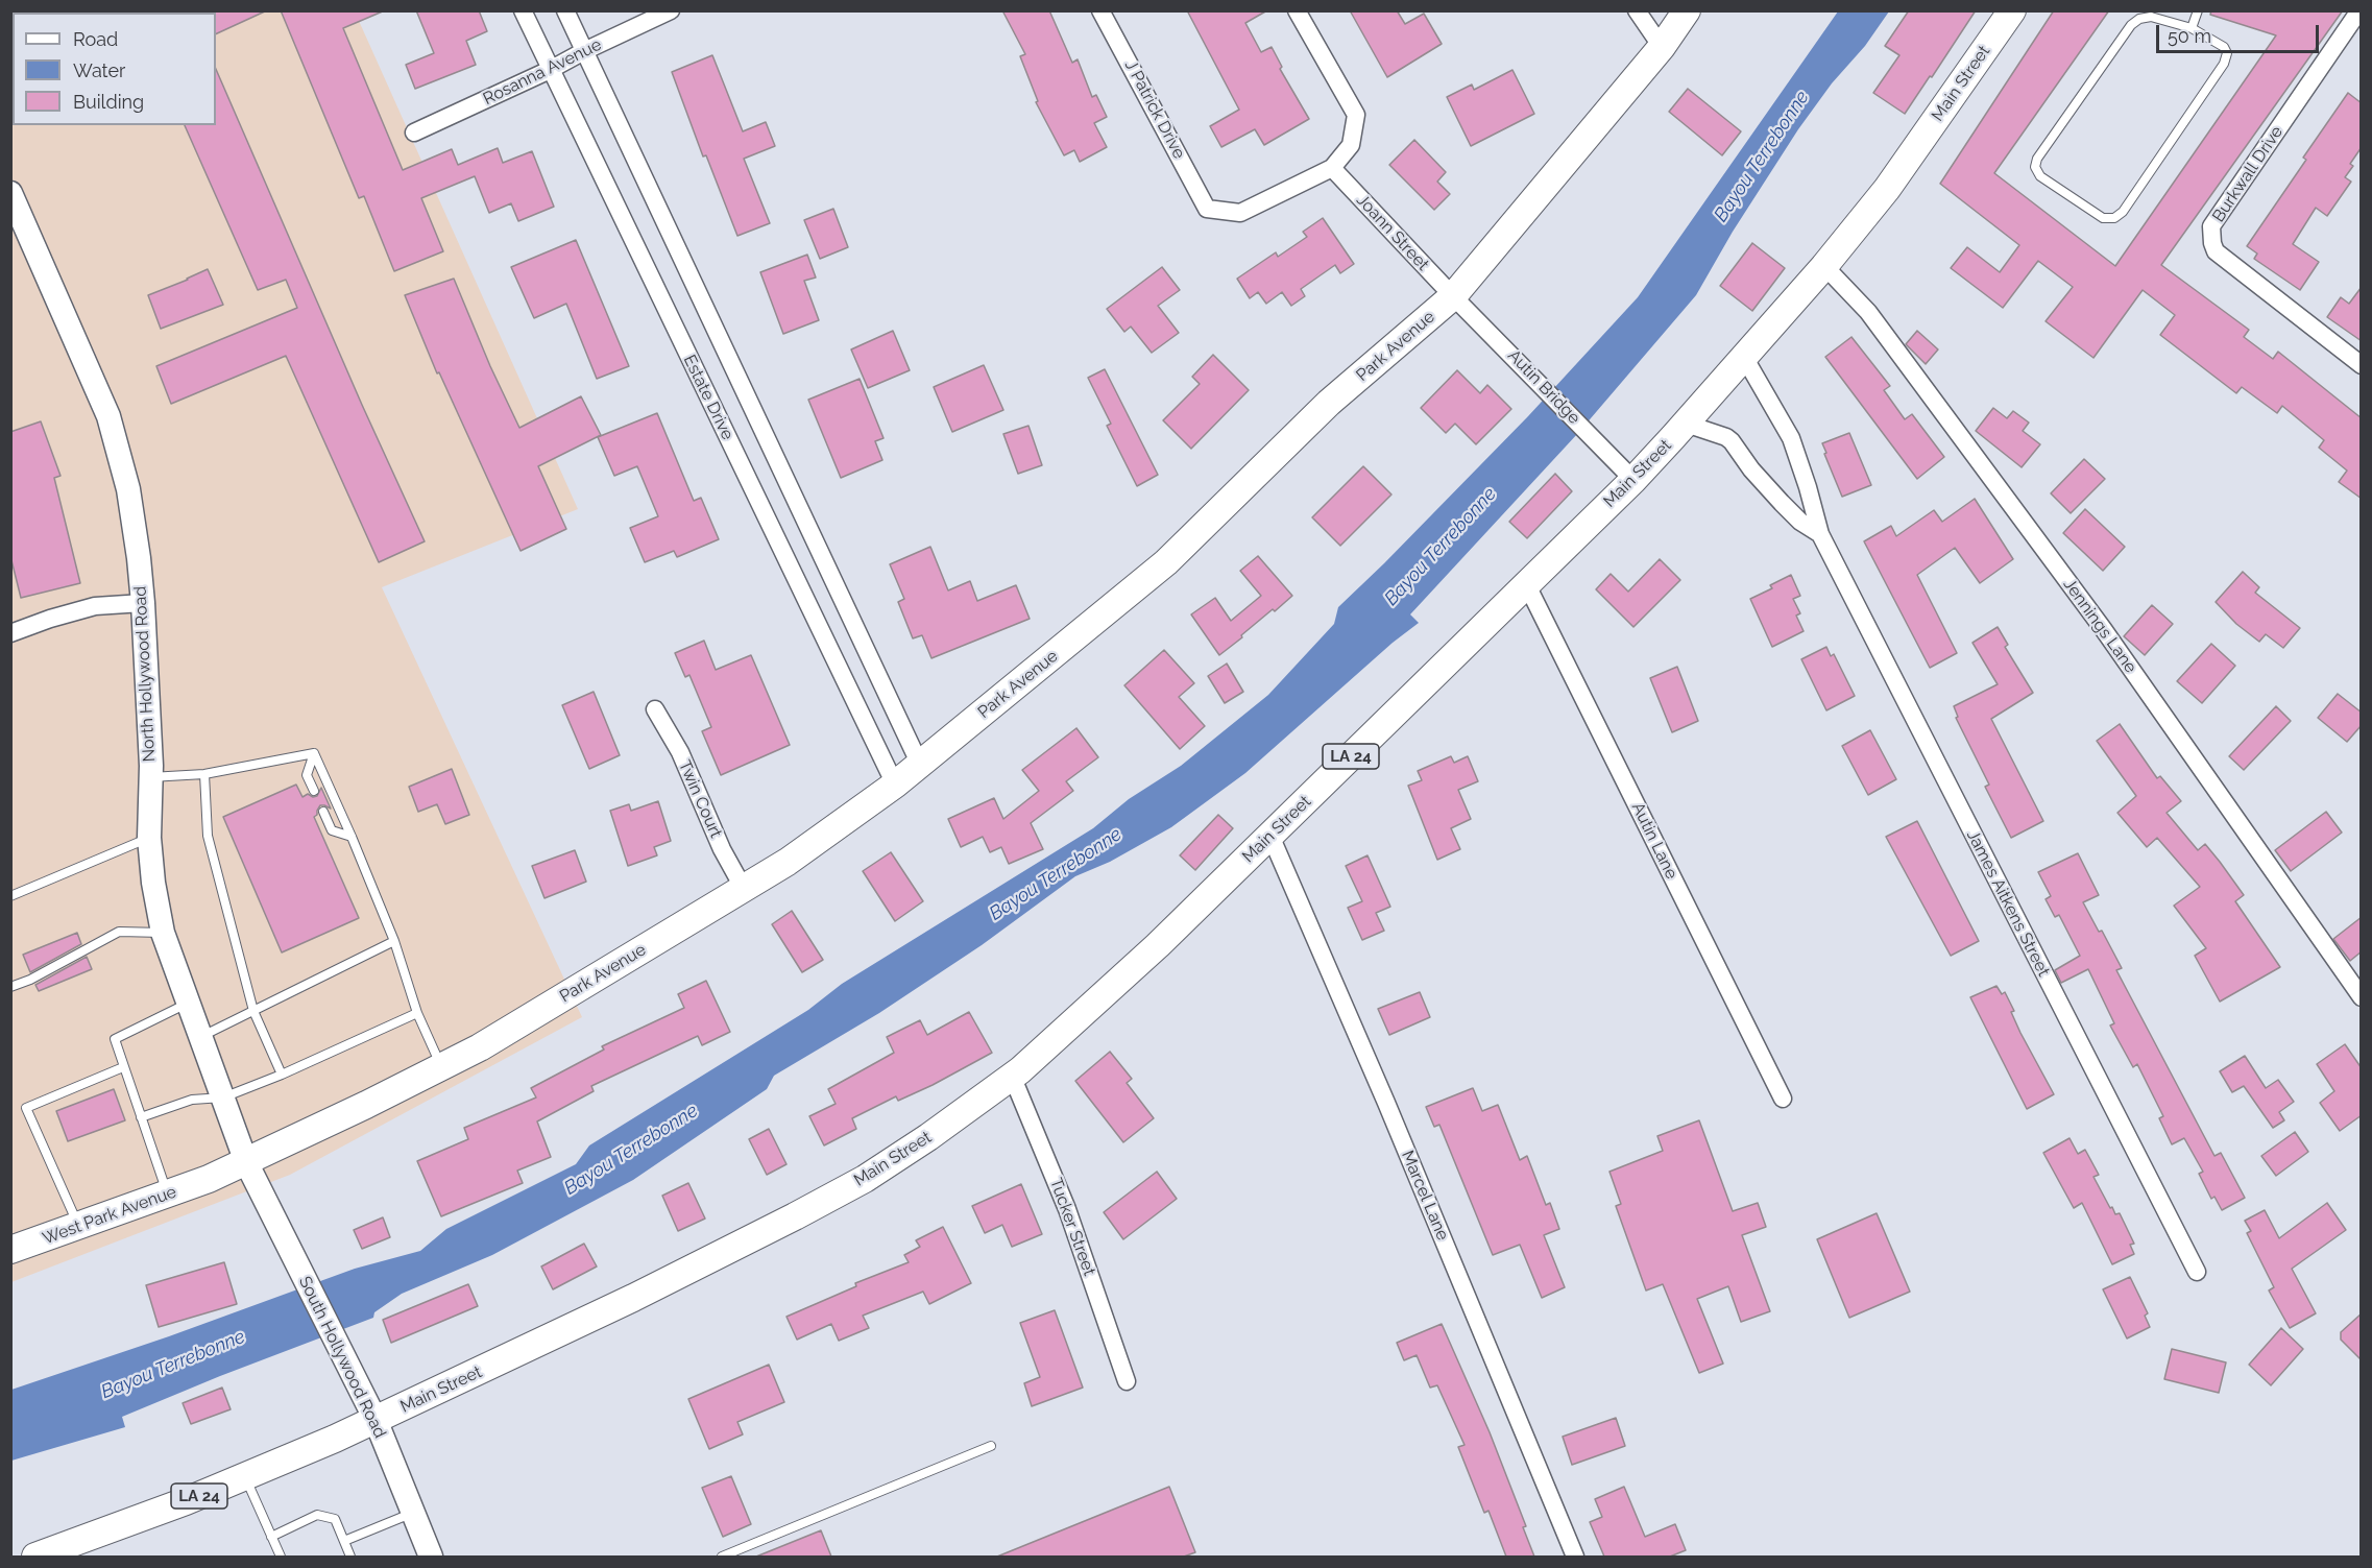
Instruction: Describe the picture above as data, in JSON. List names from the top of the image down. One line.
{"streets":{"main road":["Main Street","Park Avenue","North Hollywood Road","LA 24","West Park Avenue","South Hollywood Road"],"street":["Rosanna Avenue","J Patrick Drive","Burkwall Drive","Joann Street","Autin Bridge","Estate Drive","Jennings Lane","Twin Court","Autin Lane","James Aitkens Street","Marcel Lane","Tucker Street"]},"crossings":[["Rosanna Avenue","Estate Drive"],["Main Street","Autin Bridge"],["Main Street","Jennings Lane"],["Main Street","LA 24"],["Main Street","Autin Lane"],["Main Street","James Aitkens Street"],["Main Street","Marcel Lane"],["Main Street","Tucker Street"],["Main Street","South Hollywood Road"],["J Patrick Drive","Joann Street"],["Joann Street","Park Avenue"],["Joann Street","Autin Bridge"],["Park Avenue","Autin Bridge"],["Park Avenue","Estate Drive"],["Park Avenue","North Hollywood Road"],["Park Avenue","Twin Court"],["Park Avenue","West Park Avenue"],["Park Avenue","South Hollywood Road"],["North Hollywood Road","South Hollywood Road"],["LA 24","South Hollywood Road"]],"water":["Bayou Terrebonne"],"legend":["Road","Water","Building"],"scale_bar":"50 m"}
